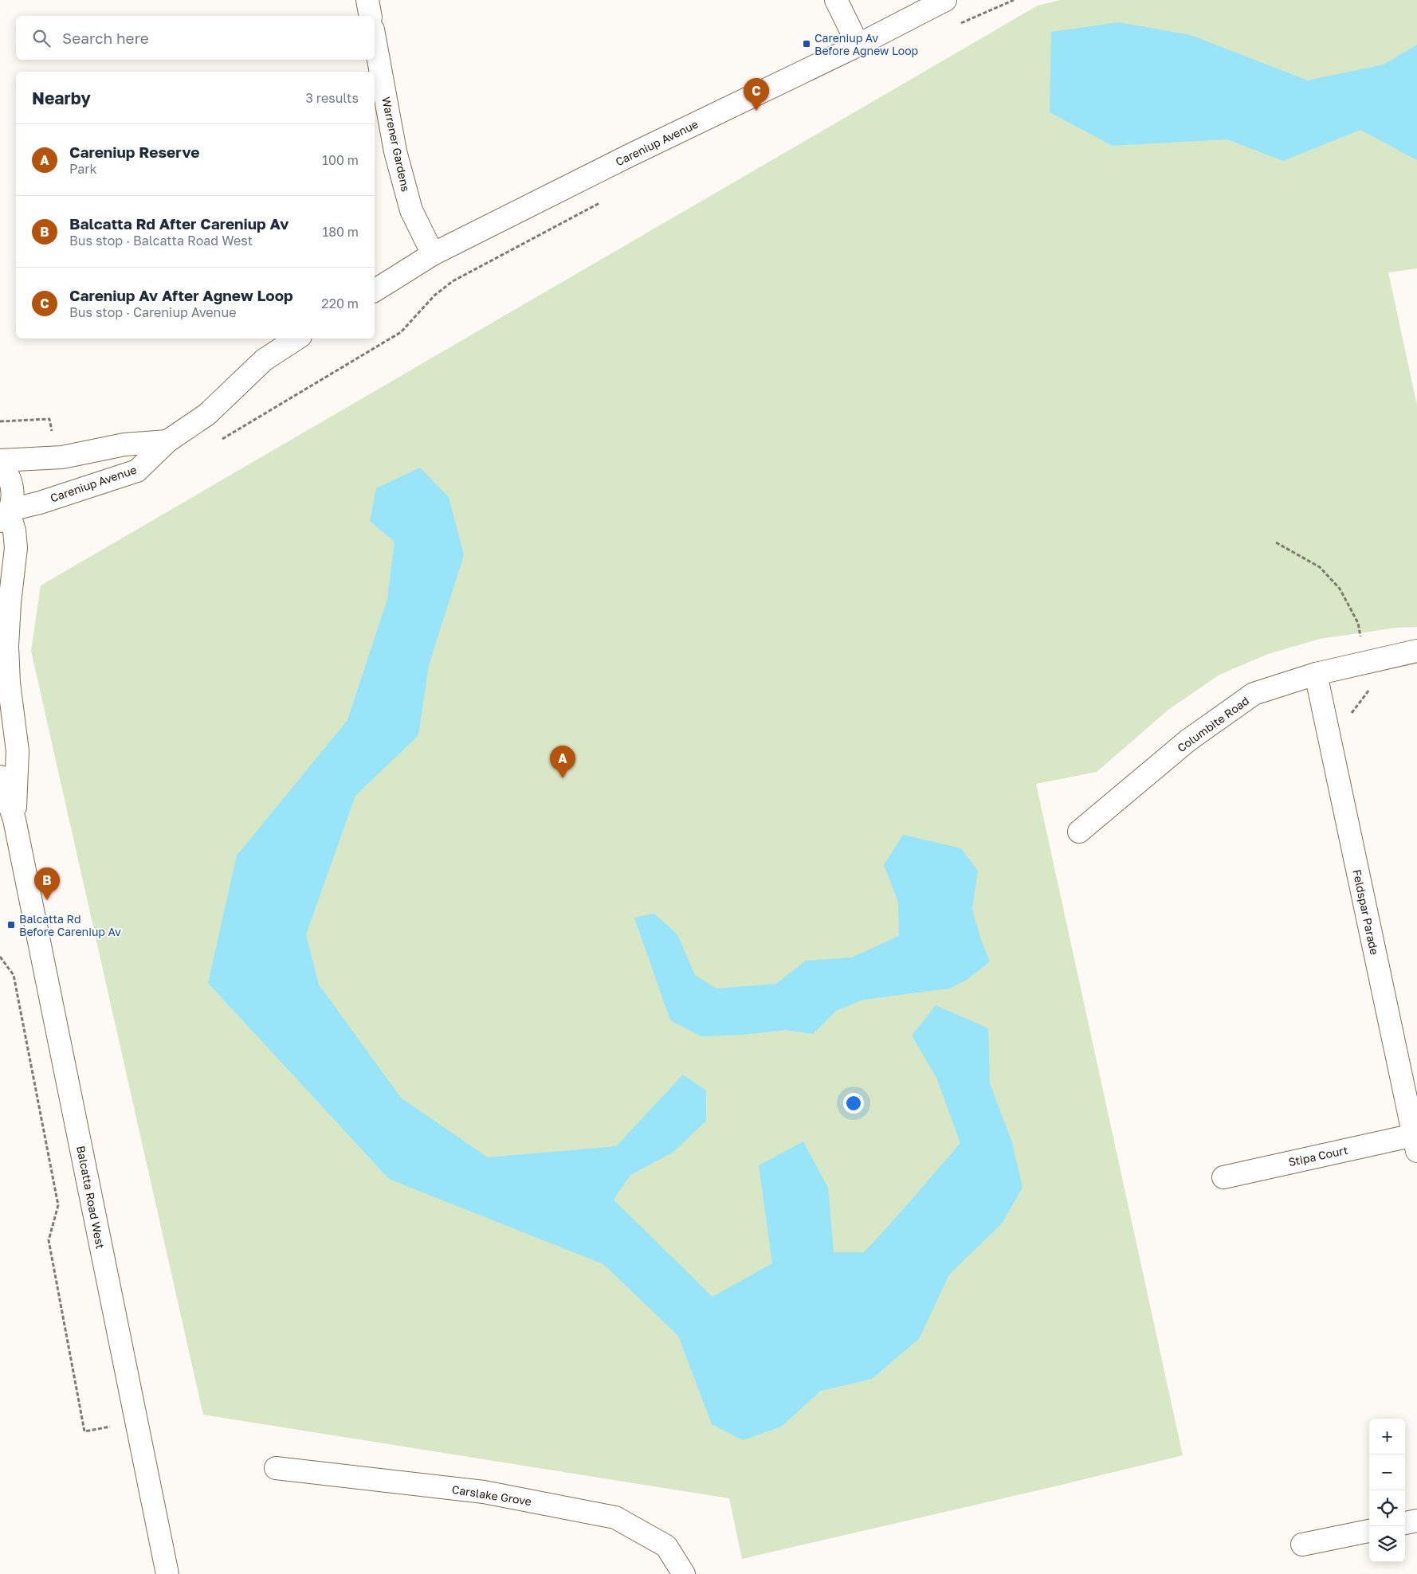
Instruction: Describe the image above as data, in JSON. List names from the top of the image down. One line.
{"streets":{"street":["Careniup Avenue","Warrener Gardens","Columbite Road","Feldspar Parade","Stipa Court","Balcatta Road West","Carslake Grove"]},"crossings":[["Careniup Avenue","Warrener Gardens"],["Careniup Avenue","Balcatta Road West"],["Columbite Road","Feldspar Parade"],["Feldspar Parade","Stipa Court"]],"places":{"transit":["Careniup Av Before Agnew Loop","Balcatta Rd Before Careniup Av"]},"page":{"search":"Search here","heading":["Nearby","3 results"],"pins":["C","A","B"],"list":[{"mark":"A","name":"Careniup Reserve","note":"Park","value":"100 m"},{"mark":"B","name":"Balcatta Rd After Careniup Av","note":"Bus stop · Balcatta Road West","value":"180 m"},{"mark":"C","name":"Careniup Av After Agnew Loop","note":"Bus stop · Careniup Avenue","value":"220 m"}],"map_buttons":["+","−"]}}
